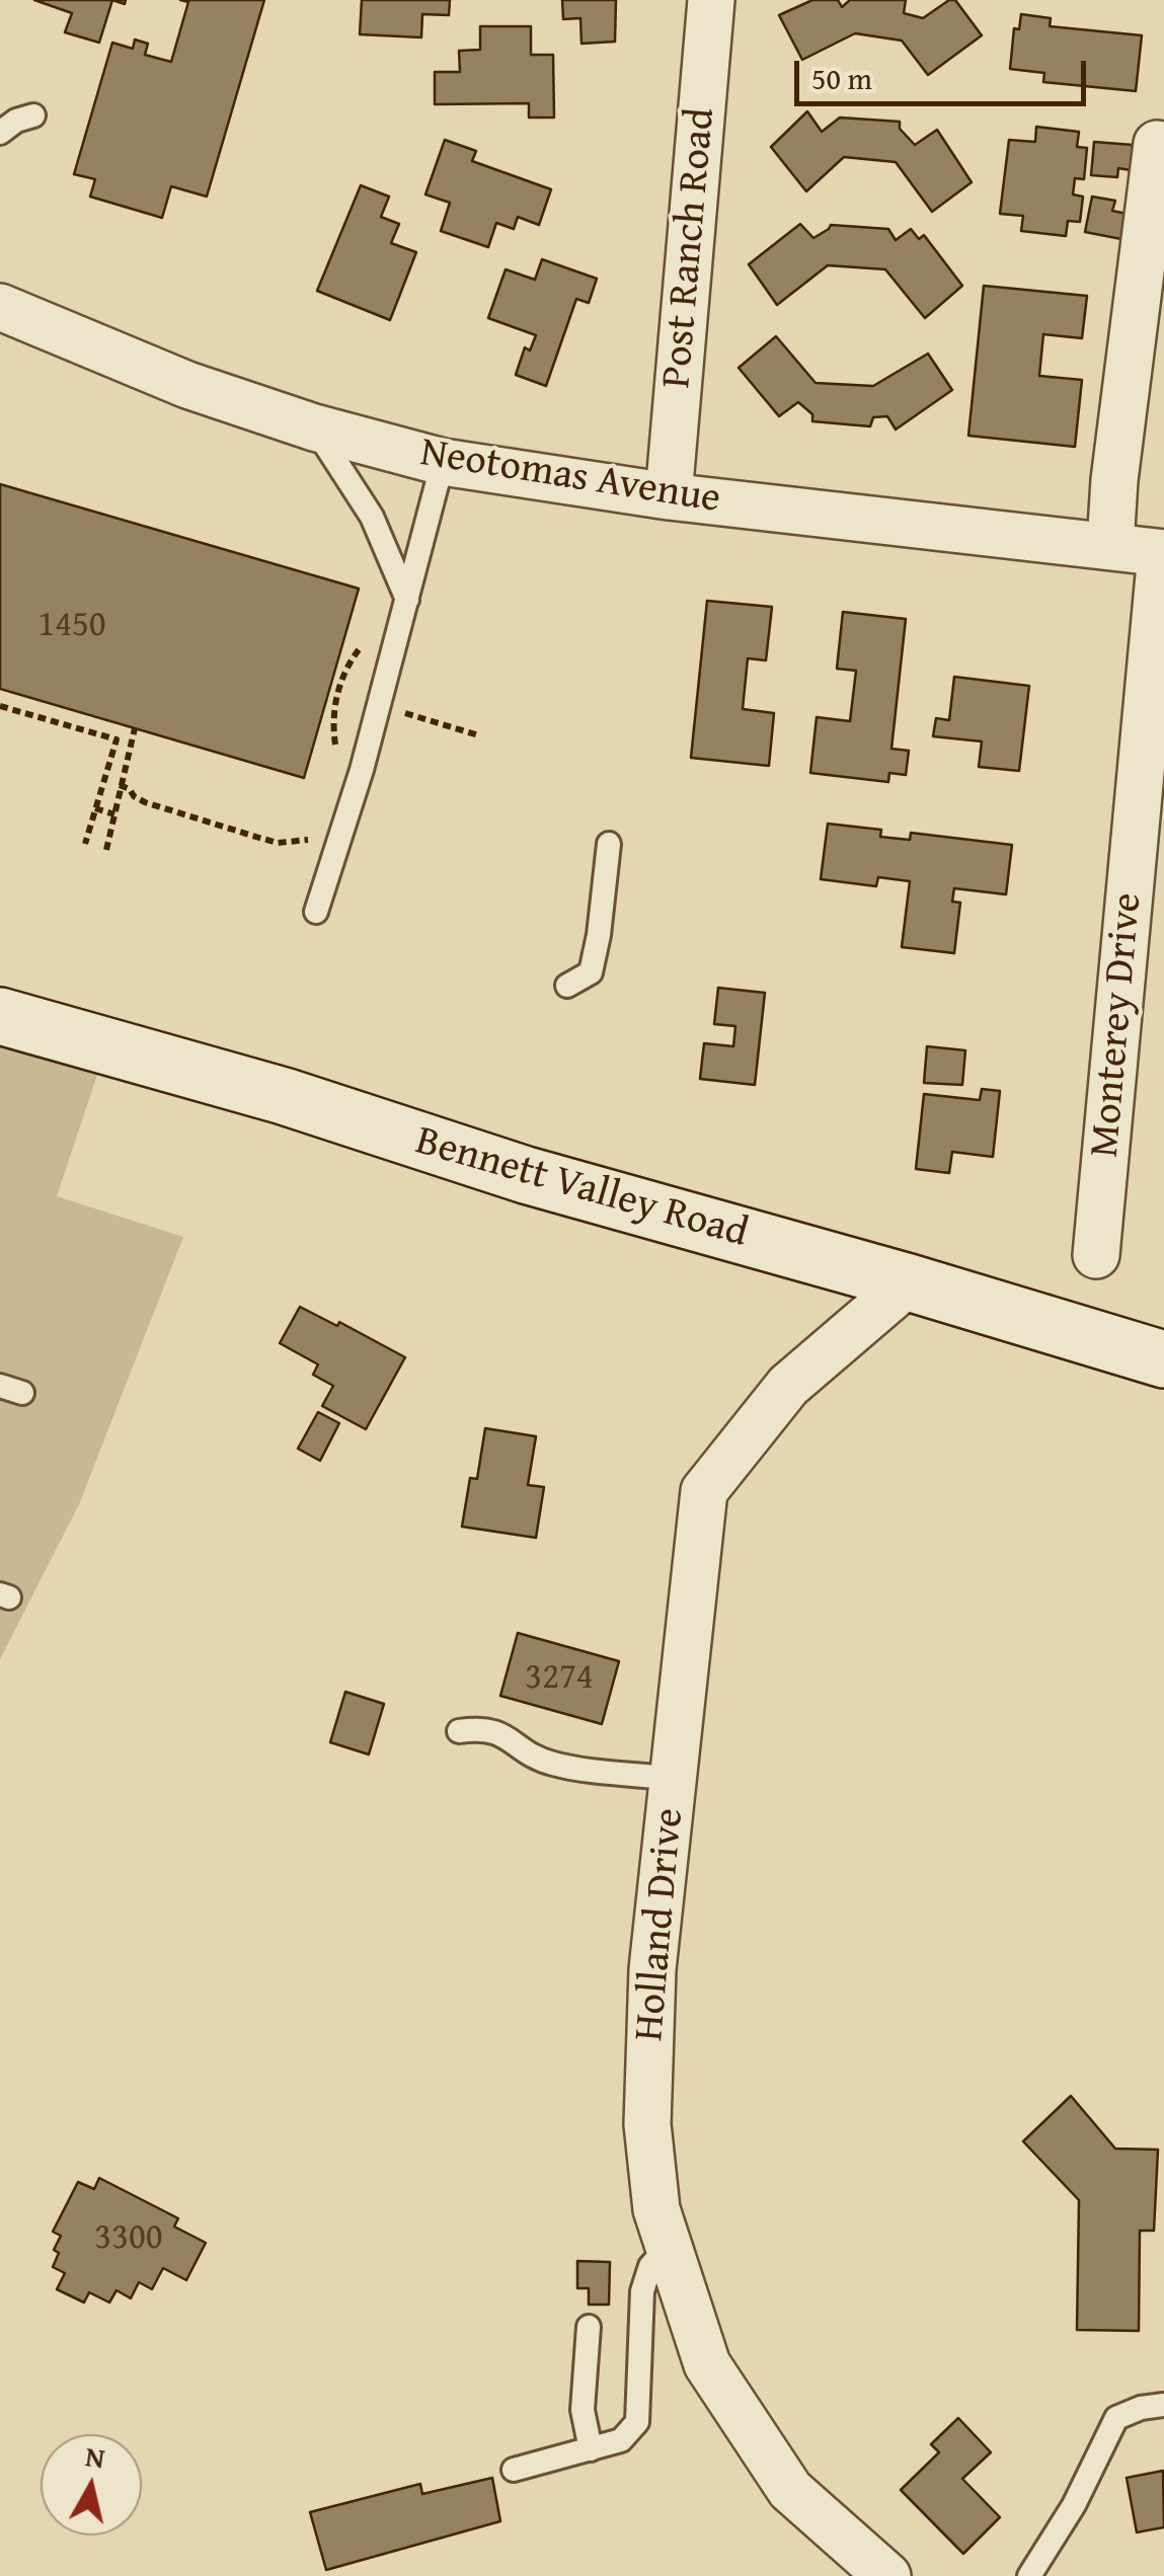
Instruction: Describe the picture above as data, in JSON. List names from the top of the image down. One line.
{"streets":{"street":["Post Ranch Road","Neotomas Avenue","Monterey Drive","Bennett Valley Road","Holland Drive"]},"crossings":[["Post Ranch Road","Neotomas Avenue"],["Neotomas Avenue","Monterey Drive"],["Bennett Valley Road","Holland Drive"]],"house_numbers":["1450","3274","3300"],"scale_bar":"50 m","north":"top"}
